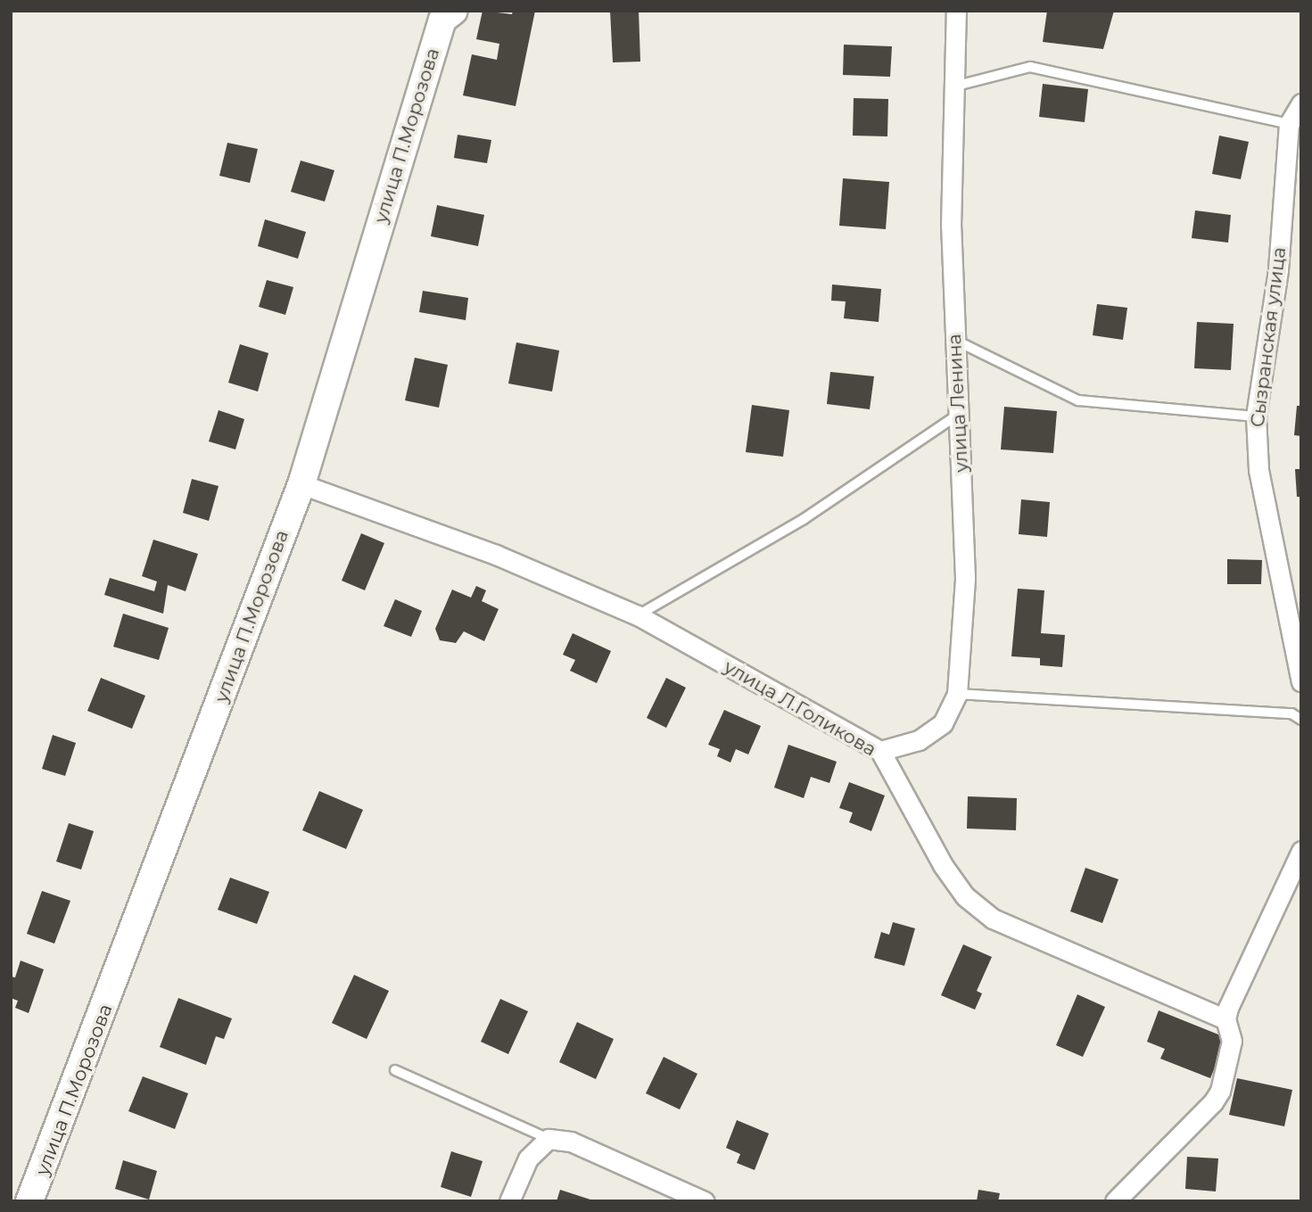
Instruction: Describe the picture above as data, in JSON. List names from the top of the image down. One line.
{"streets":{"street":["улица П.Морозова","Сызранская улица","улица Ленина","улица Л.Голикова"]},"crossings":[["улица П.Морозова","улица Л.Голикова"],["улица Ленина","улица Л.Голикова"]]}
